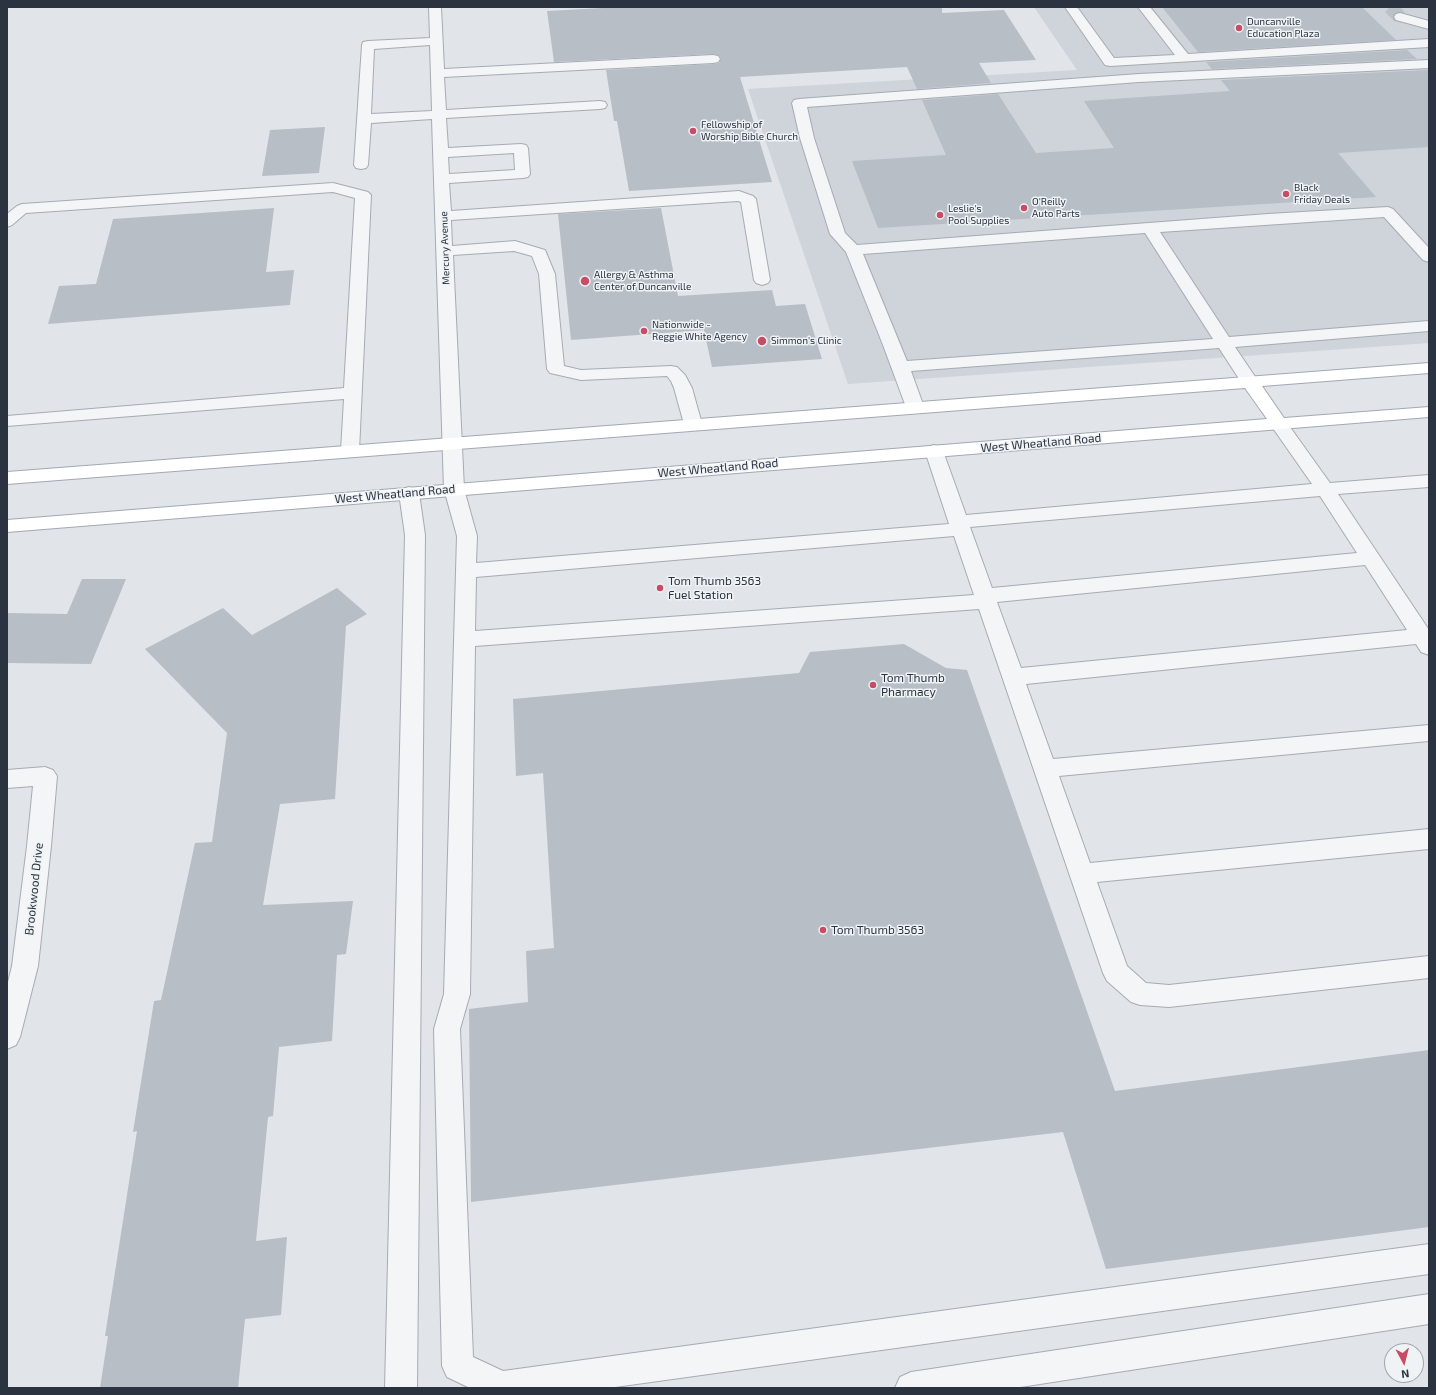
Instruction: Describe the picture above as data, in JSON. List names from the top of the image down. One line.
{"streets":{"main road":["West Wheatland Road"],"street":["Mercury Avenue","Brookwood Drive"]},"crossings":[["Mercury Avenue","West Wheatland Road"]],"places":["Duncanville Education Plaza","Fellowship of Worship Bible Church","Black Friday Deals","O'Reilly Auto Parts","Leslie's Pool Supplies","Allergy & Asthma Center of Duncanville","Nationwide - Reggie White Agency","Simmon's Clinic","Tom Thumb 3563 Fuel Station","Tom Thumb Pharmacy","Tom Thumb 3563"],"north":"bottom"}
